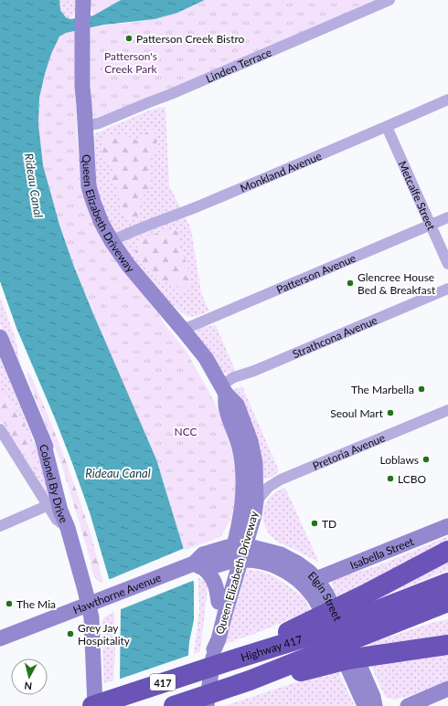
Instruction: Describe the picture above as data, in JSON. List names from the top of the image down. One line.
{"streets":{"highway":["Highway 417","417"],"main road":["Queen Elizabeth Driveway","Colonel By Drive","Isabella Street","Hawthorne Avenue","Elgin Street"],"street":["Linden Terrace","Monkland Avenue","Metcalfe Street","Patterson Avenue","Strathcona Avenue","Pretoria Avenue"]},"crossings":[["Linden Terrace","Queen Elizabeth Driveway"],["Monkland Avenue","Metcalfe Street"],["Monkland Avenue","Queen Elizabeth Driveway"],["Metcalfe Street","Patterson Avenue"],["Queen Elizabeth Driveway","Patterson Avenue"],["Queen Elizabeth Driveway","Strathcona Avenue"],["Queen Elizabeth Driveway","Pretoria Avenue"],["Queen Elizabeth Driveway","Hawthorne Avenue"],["Queen Elizabeth Driveway","Elgin Street"],["Colonel By Drive","Hawthorne Avenue"],["Isabella Street","Elgin Street"],["Hawthorne Avenue","Elgin Street"],["Highway 417","417"]],"water":["Rideau Canal"],"parks":["Patterson's Creek Park","NCC"],"places":["Patterson Creek Bistro","Glencree House Bed & Breakfast","The Marbella","Seoul Mart","Loblaws","LCBO","TD","The Mia","Grey Jay Hospitality"],"north":"bottom"}
